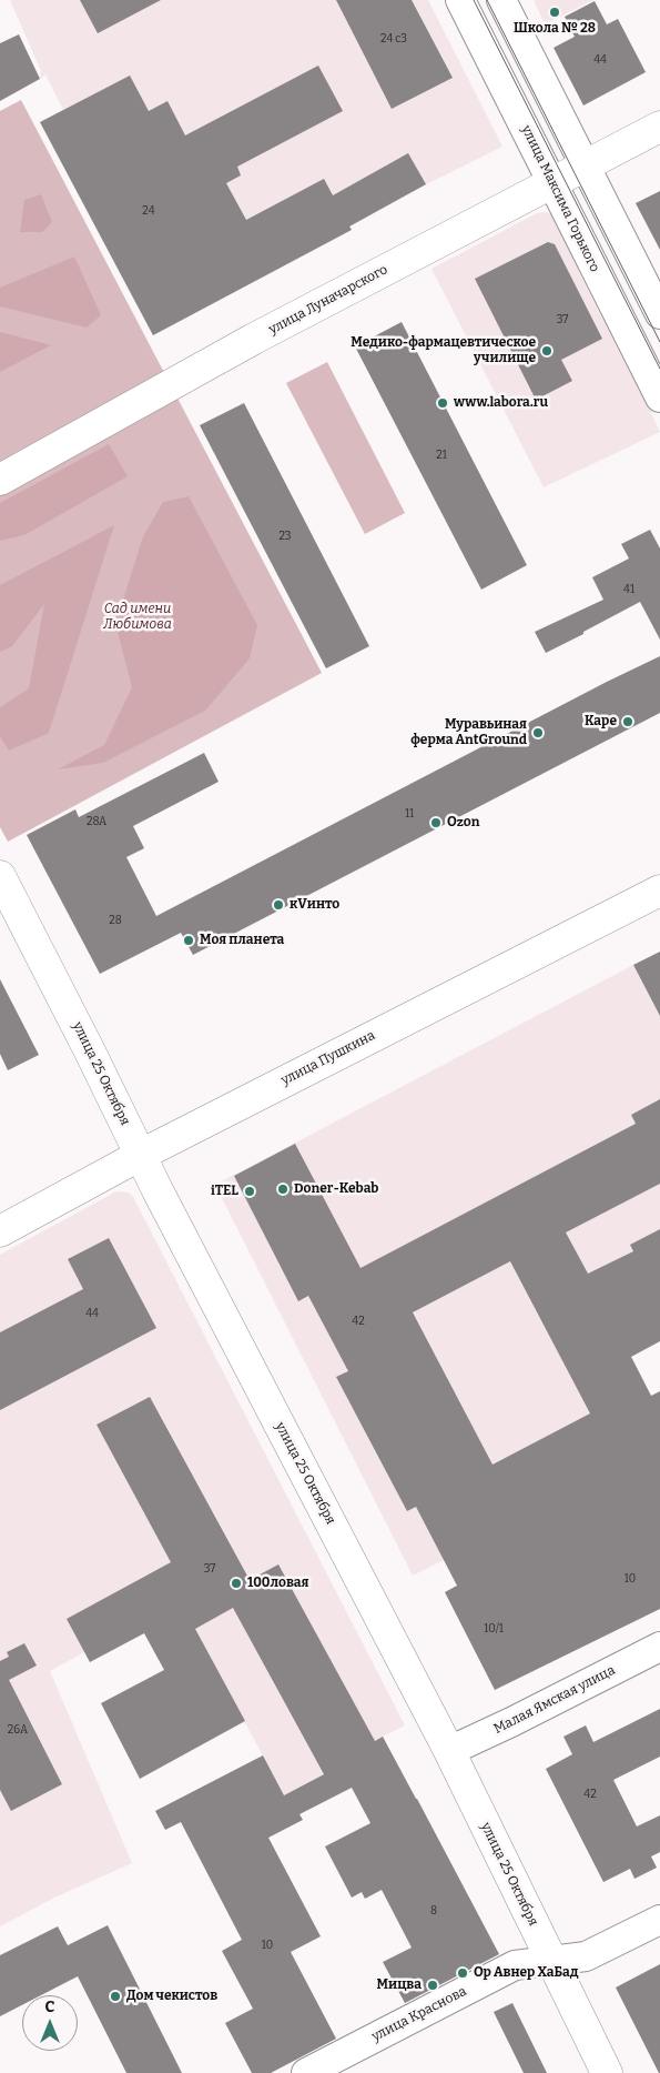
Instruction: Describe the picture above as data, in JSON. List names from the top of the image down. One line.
{"streets":{"main road":["улица Луначарского","улица Пушкина","улица 25 Октября"],"street":["улица Максима Горького","Малая Ямская улица","улица Краснова"]},"crossings":[["улица Максима Горького","улица Луначарского"],["улица Пушкина","улица 25 Октября"],["улица 25 Октября","Малая Ямская улица"],["улица 25 Октября","улица Краснова"]],"parks":["Сад имени Любимова"],"places":["Школа № 28","Медико-фармацевтическое училище","www.labora.ru","Каре","Муравьиная ферма AntGround","Ozon","кVинто","Моя планета","Doner-Kebab","iTEL","100ловая","Ор Авнер ХаБад","Мицва","Дом чекистов"],"house_numbers":["24 с3","44","24","37","21","23","41","11","28А","28","44","42","37","10","10/1","26А","42","8","10"],"north":"top"}
